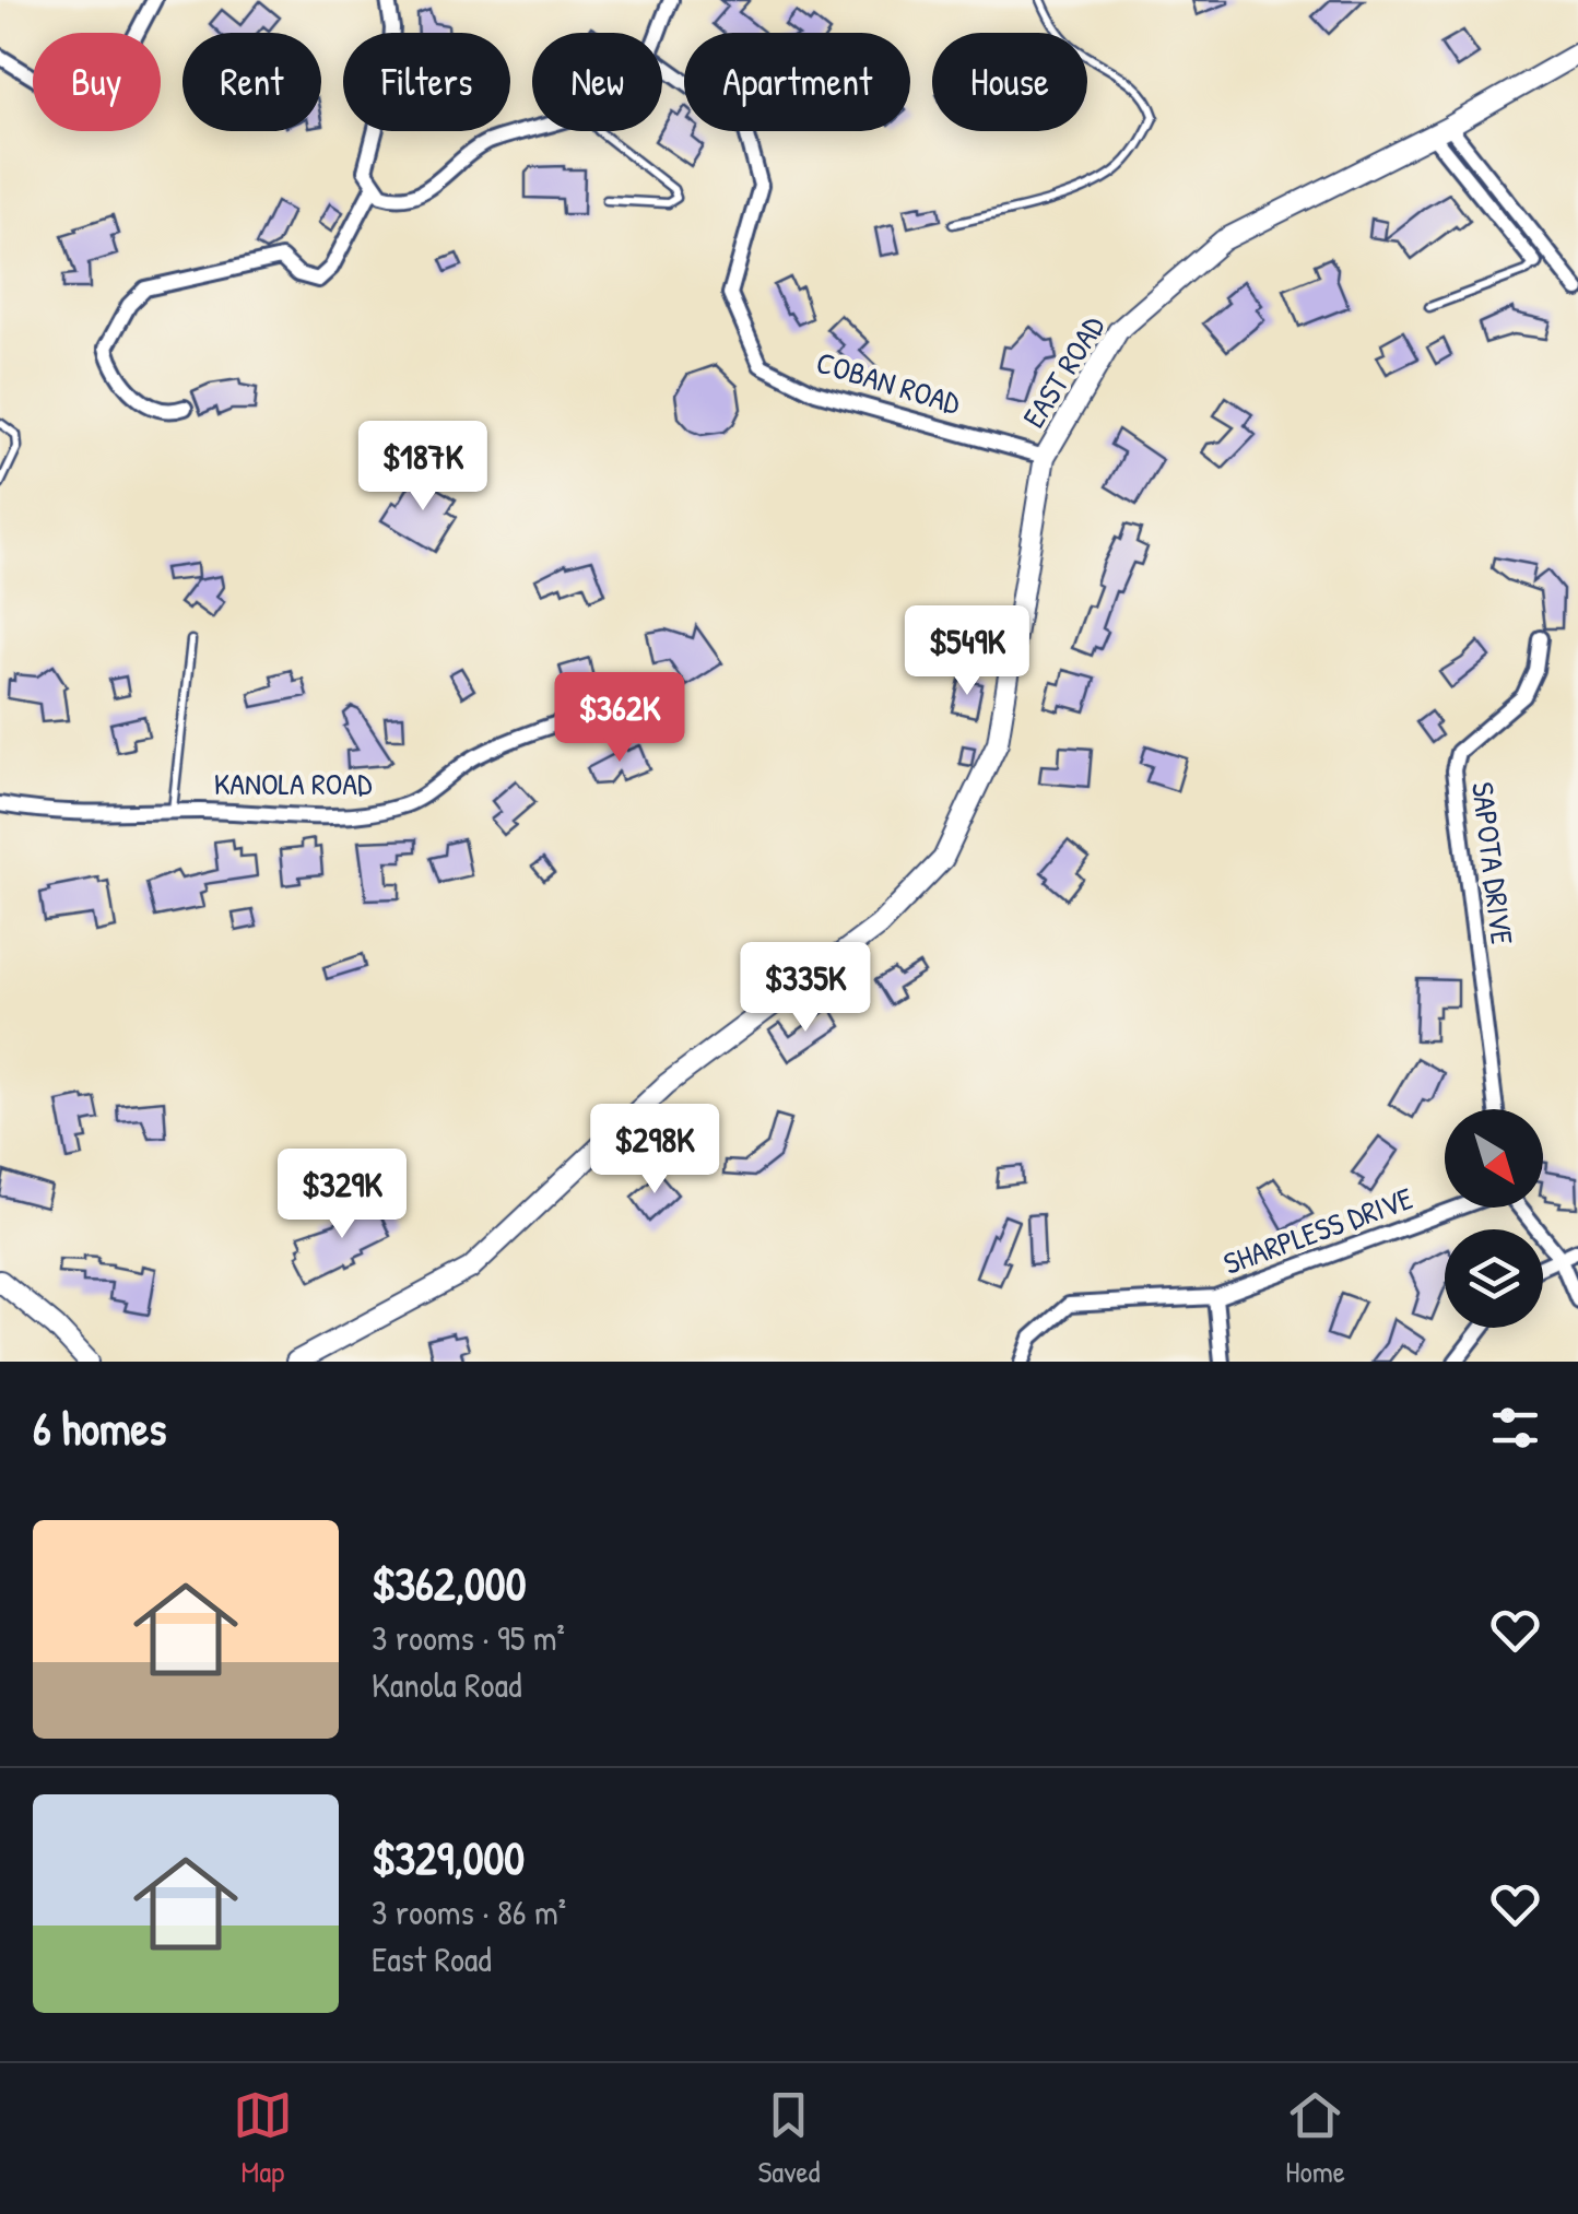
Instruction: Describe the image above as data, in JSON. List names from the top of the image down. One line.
{"streets":{"street":["EAST ROAD","COBAN ROAD","KANOLA ROAD","SAPOTA DRIVE","SHARPLESS DRIVE"]},"crossings":[["EAST ROAD","COBAN ROAD"]],"north":"bottom right","page":{"chip":["Buy","Rent","Filters","New","Apartment","House"],"price":["$187K","$549K","$362K","$335K","$298K","$329K"],"heading":"6 homes","list":[{"name":"$362,000","note":"3 rooms · 95 m² · Kanola Road"},{"name":"$329,000","note":"3 rooms · 86 m² · East Road"}],"tabs":["Map","Saved","Home"]}}
